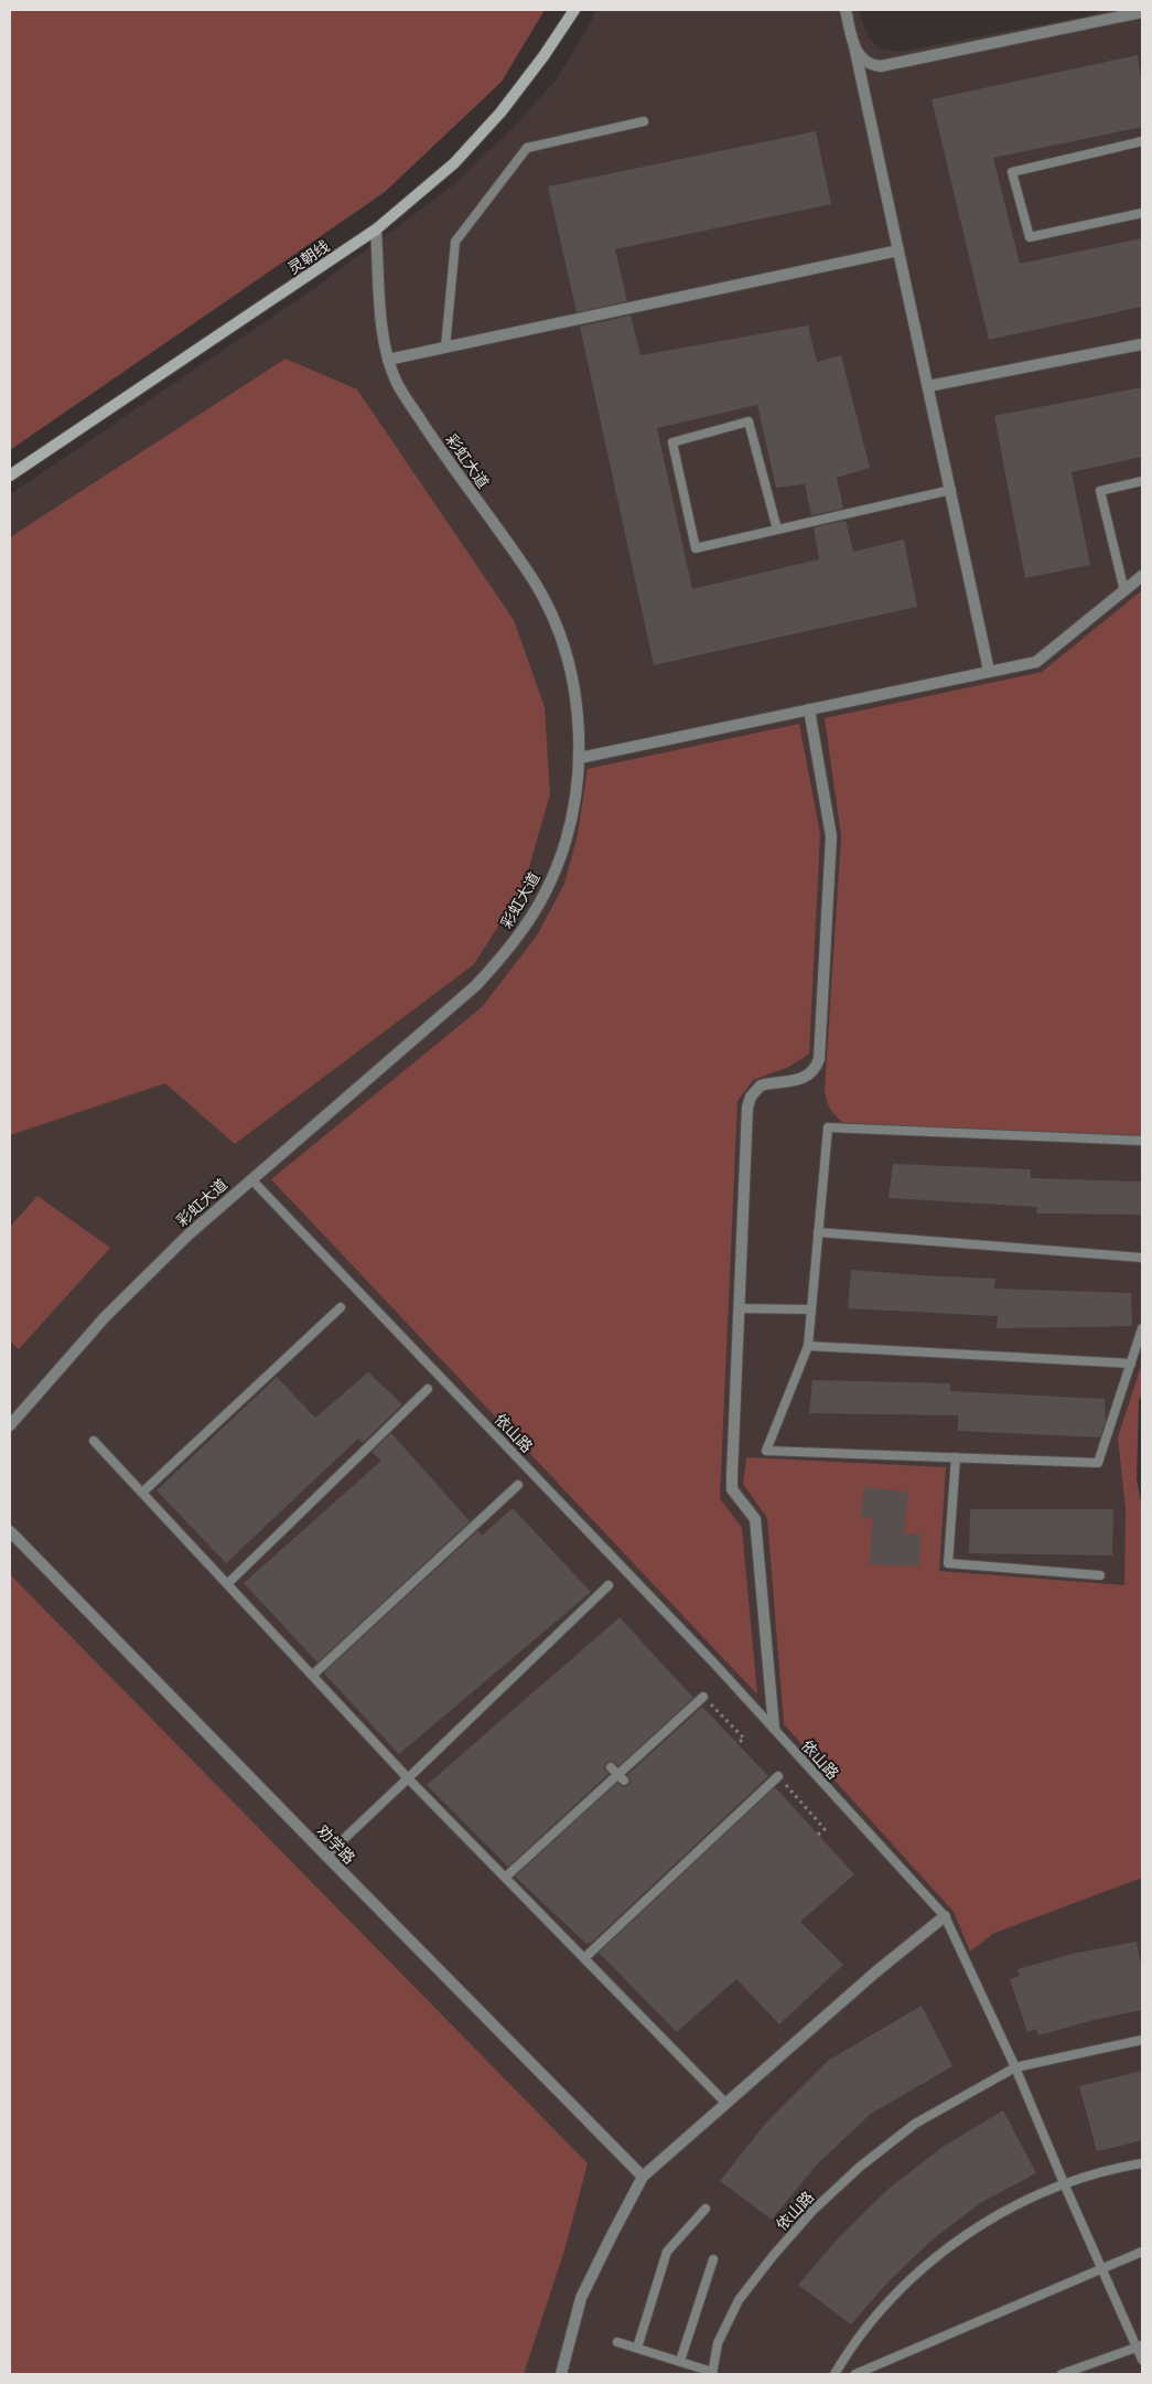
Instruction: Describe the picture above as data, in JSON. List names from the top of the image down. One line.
{"streets":{"main road":["灵朝线"],"street":["彩虹大道","劝学路"],"lane":["依山路"]},"crossings":[["灵朝线","彩虹大道"],["彩虹大道","依山路"]]}
